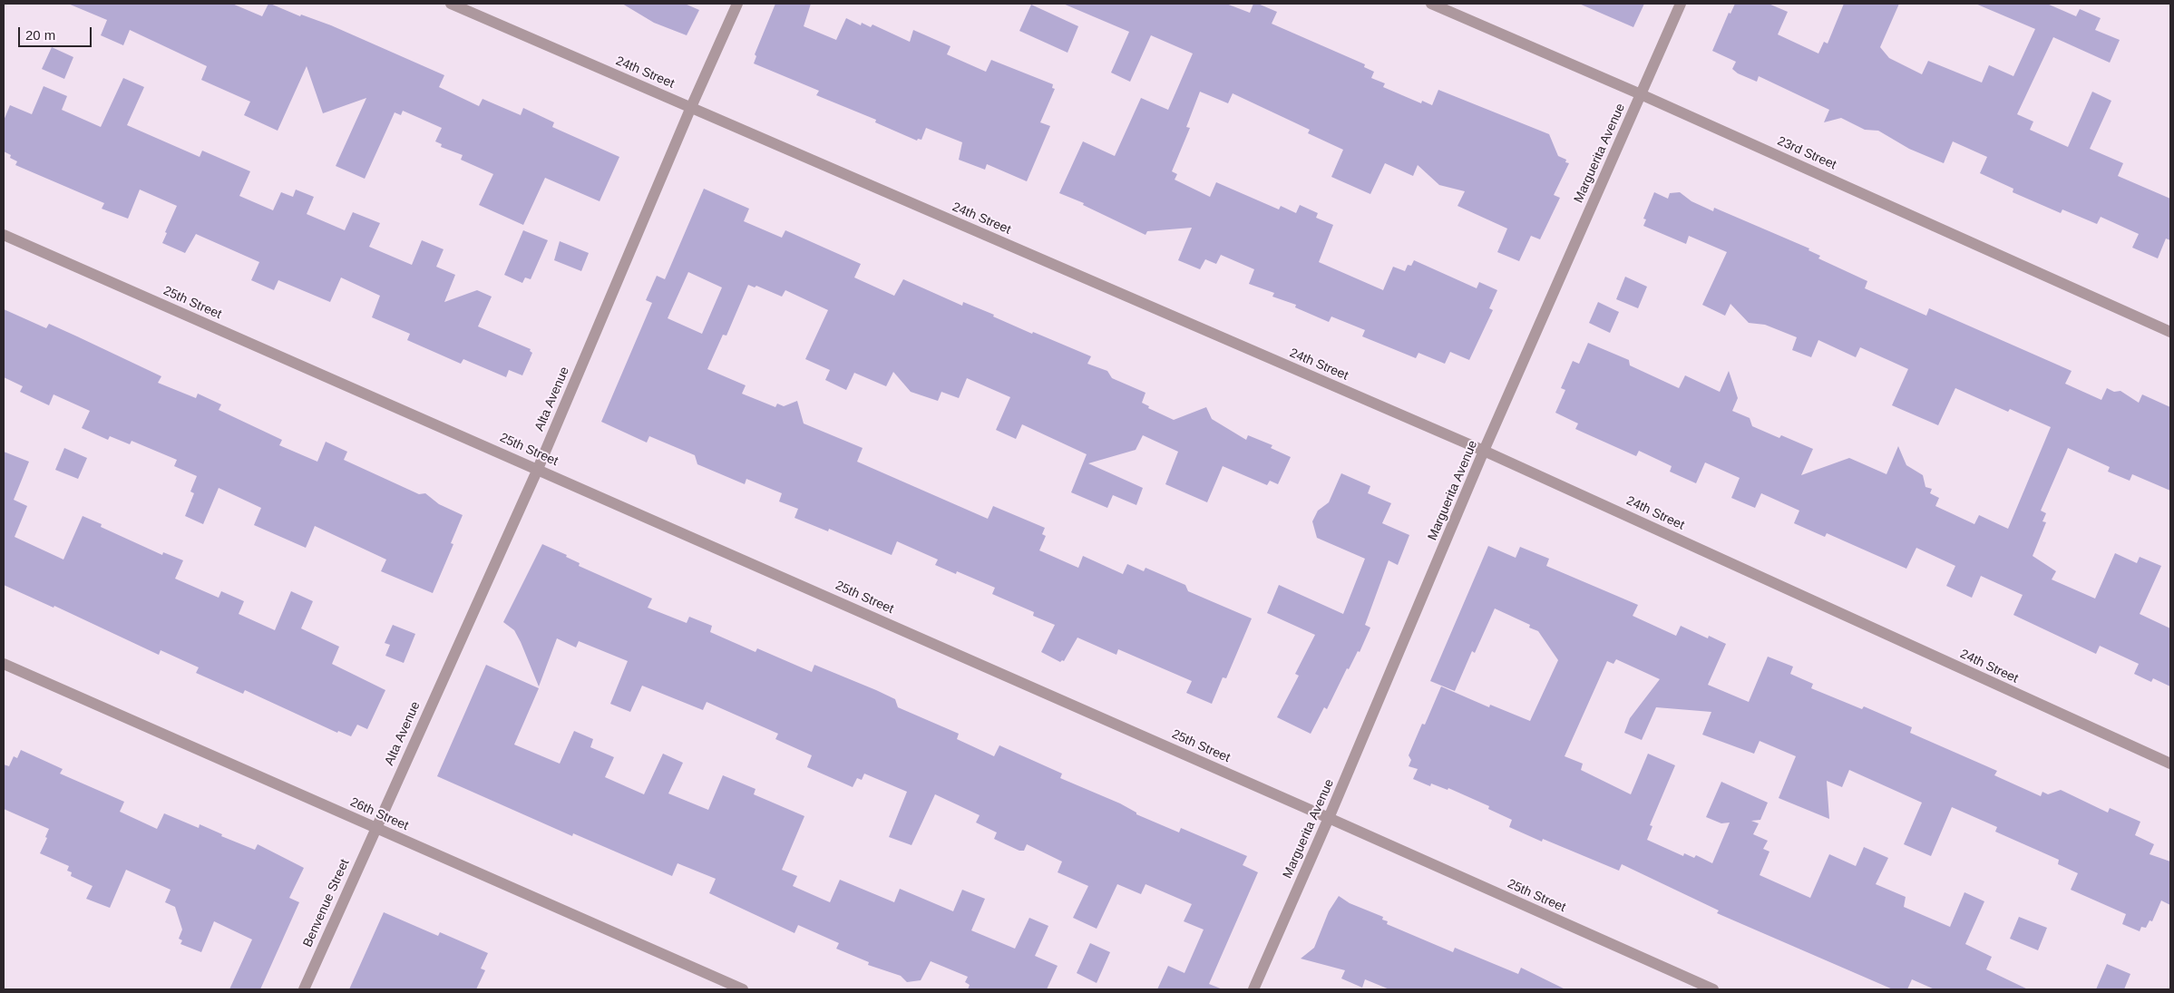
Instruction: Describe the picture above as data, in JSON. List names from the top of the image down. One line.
{"streets":{"street":["24th Street","Marguerita Avenue","23rd Street","25th Street","Alta Avenue","26th Street","Benvenue Street"]},"crossings":[["24th Street","Marguerita Avenue"],["24th Street","Alta Avenue"],["Marguerita Avenue","23rd Street"],["Marguerita Avenue","25th Street"],["25th Street","Alta Avenue"],["Alta Avenue","26th Street"],["Alta Avenue","Benvenue Street"],["26th Street","Benvenue Street"]],"scale_bar":"20 m"}
